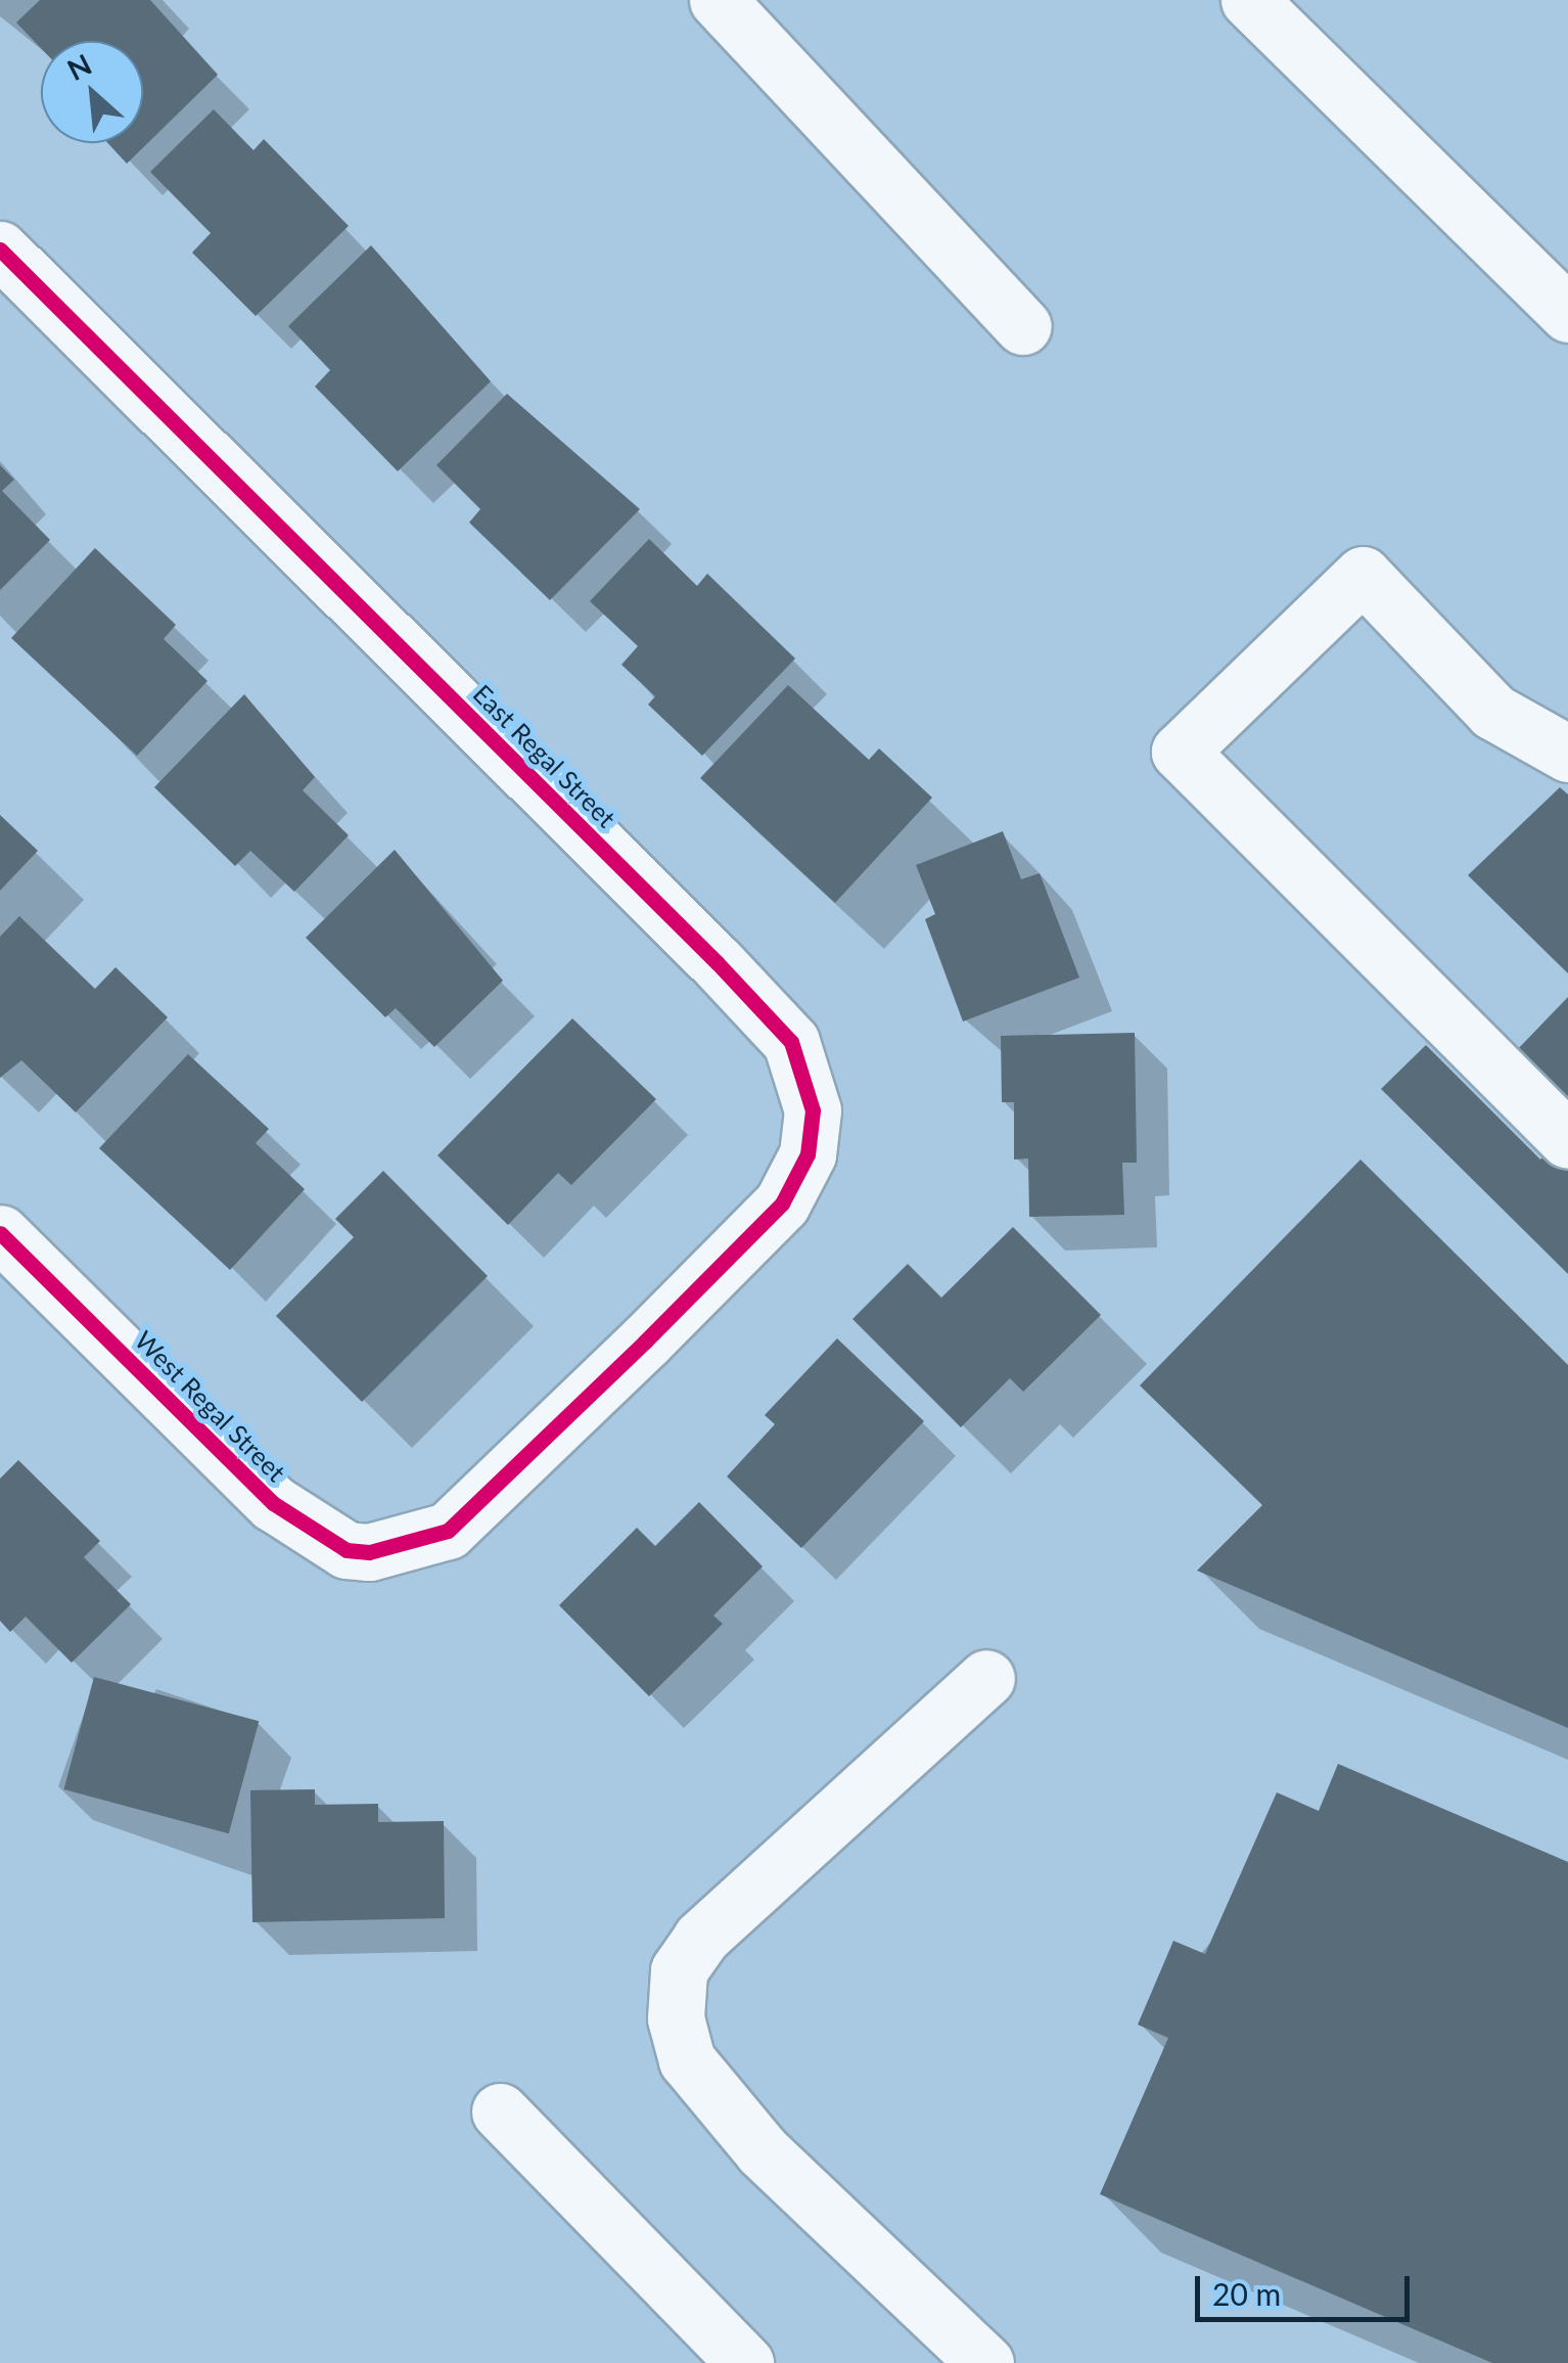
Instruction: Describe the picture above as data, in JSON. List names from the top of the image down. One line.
{"streets":{"street":["East Regal Street","West Regal Street"]},"crossings":[["East Regal Street","West Regal Street"]],"scale_bar":"20 m","north":"top left"}
